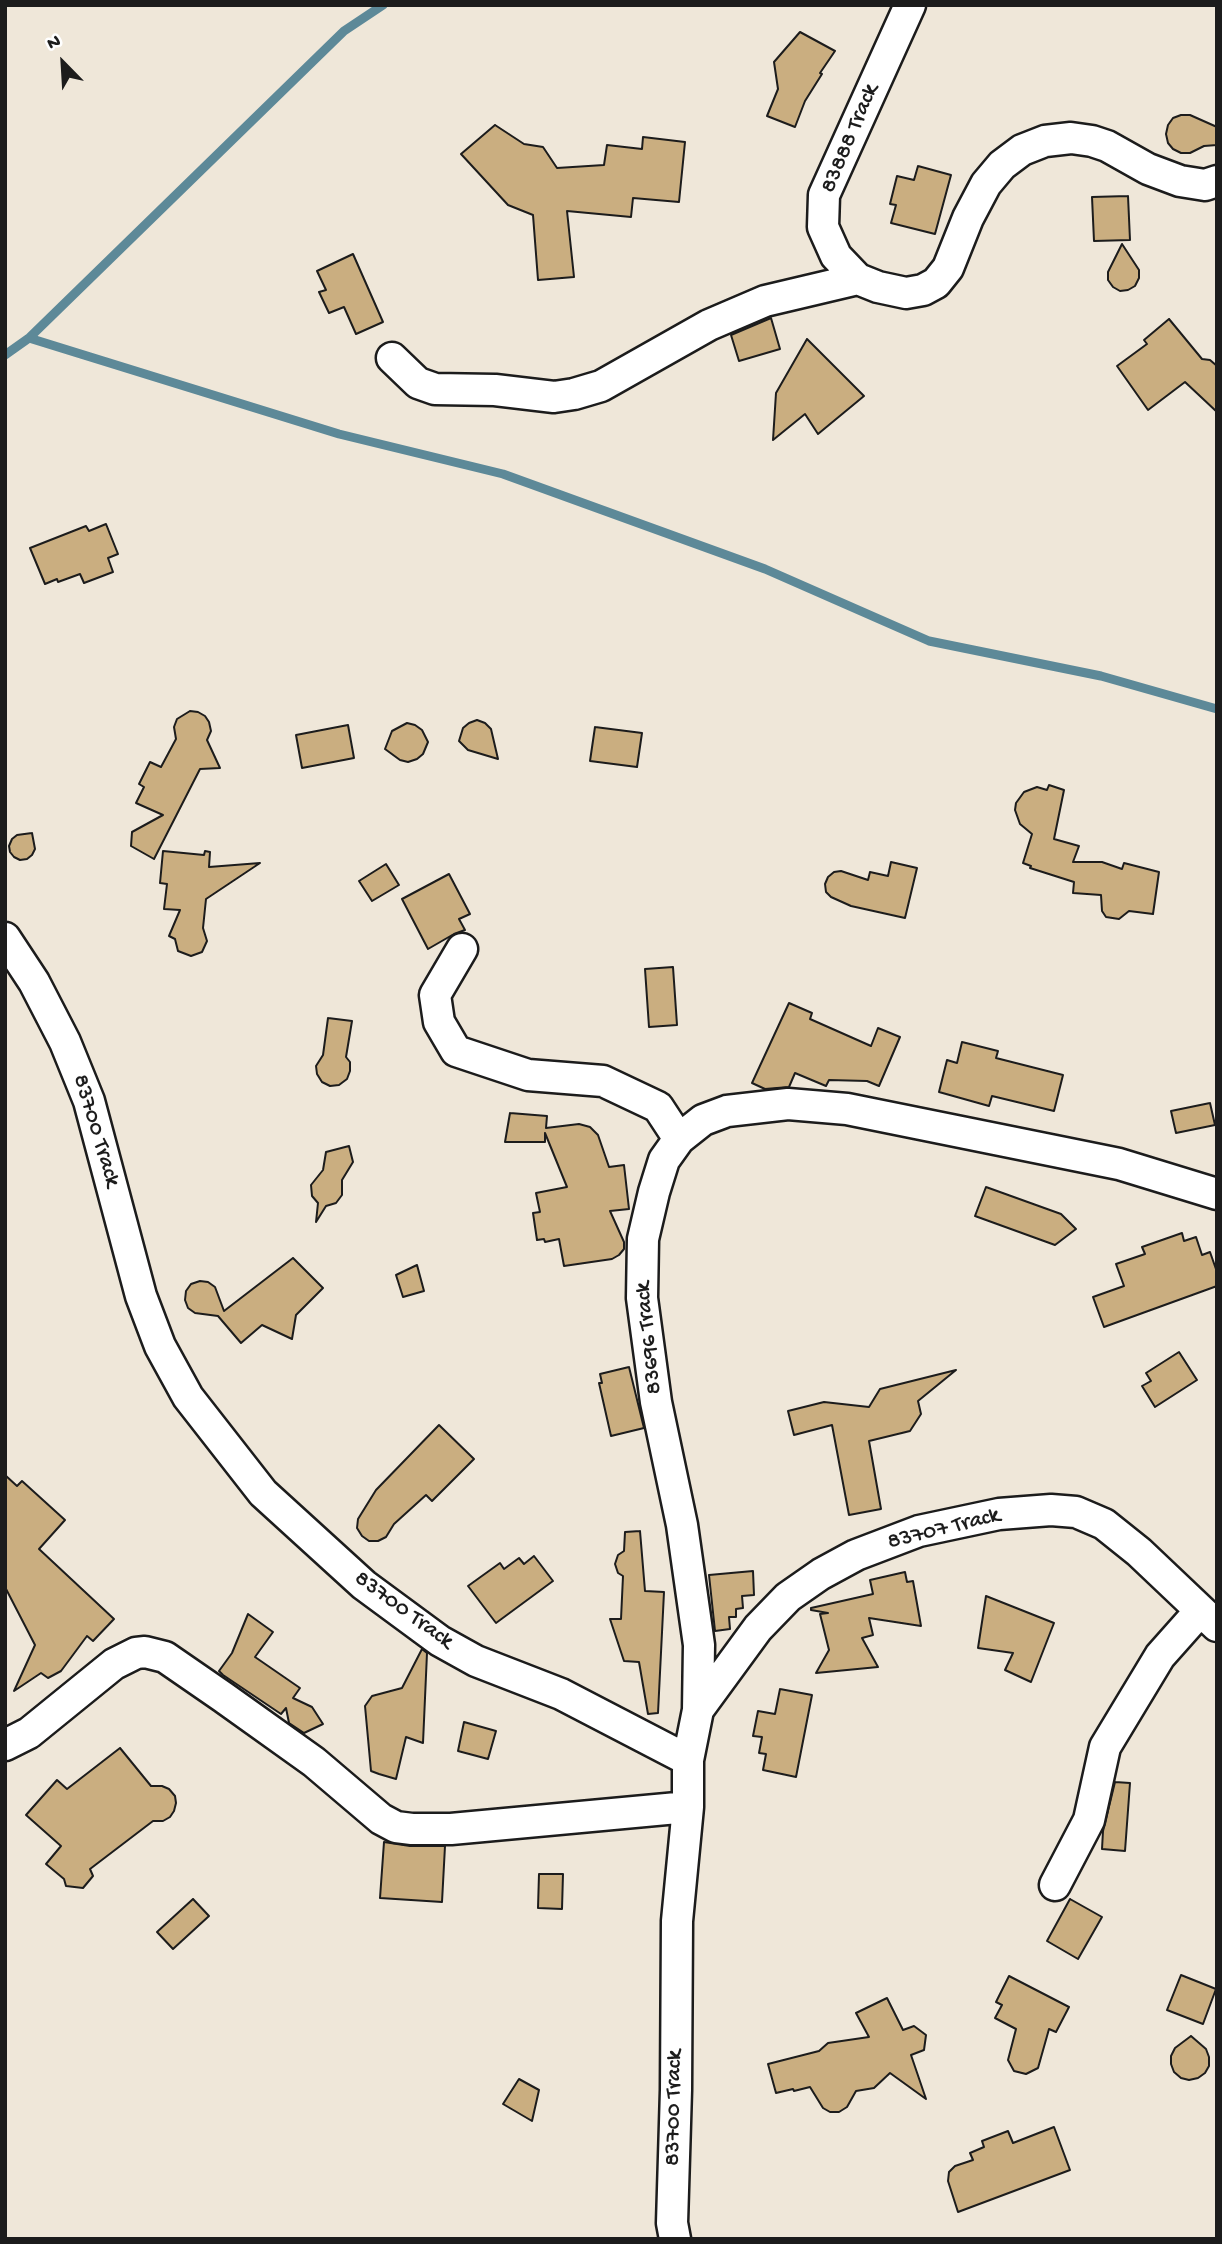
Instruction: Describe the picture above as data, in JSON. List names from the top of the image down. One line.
{"streets":{"street":["83888 Track","83700 Track","83696 Track","83707 Track"]},"crossings":[["83700 Track","83696 Track"],["83696 Track","83707 Track"]],"north":"top left"}
